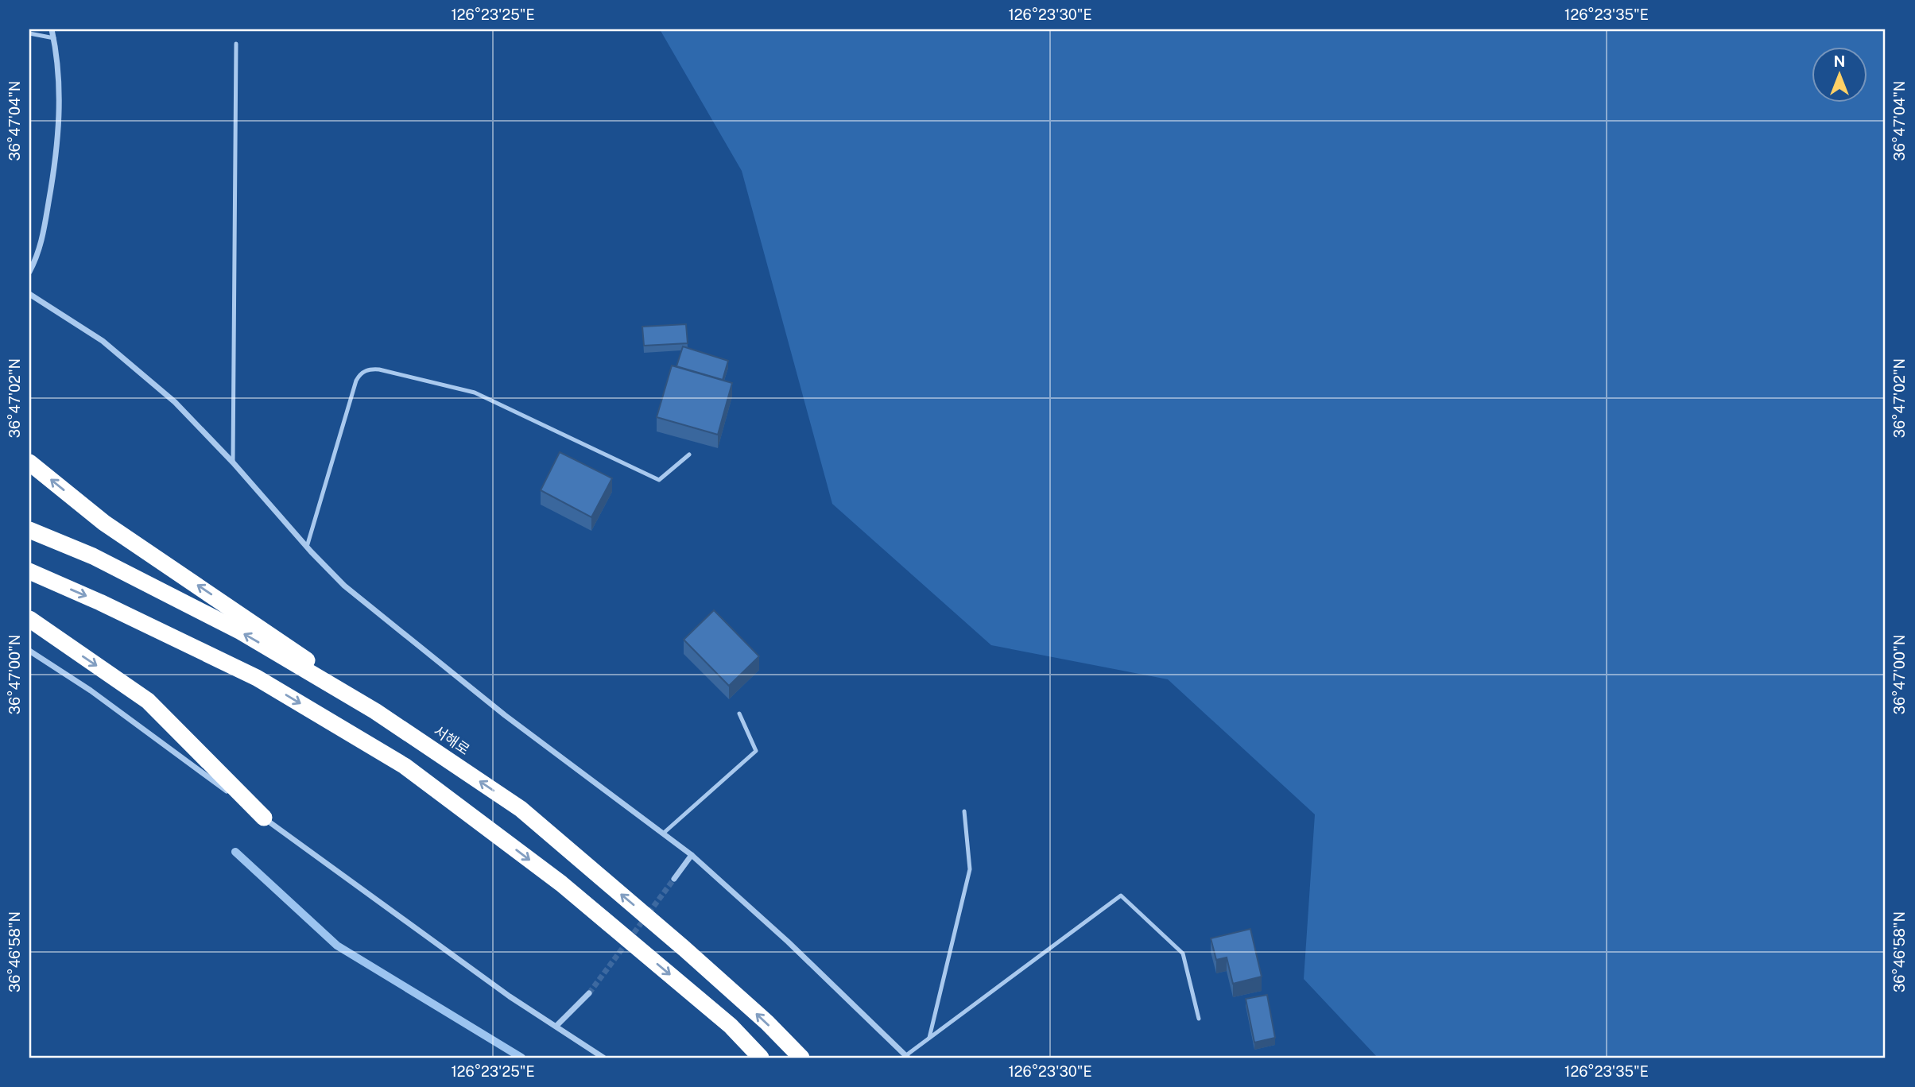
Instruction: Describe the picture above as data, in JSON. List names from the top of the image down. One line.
{"streets":{"highway":["서해로"]},"north":"top","coordinates":["126°23'25\"E","126°23'30\"E","126°23'35\"E","36°47'04\"N","36°47'02\"N","36°47'00\"N","36°46'58\"N"]}
